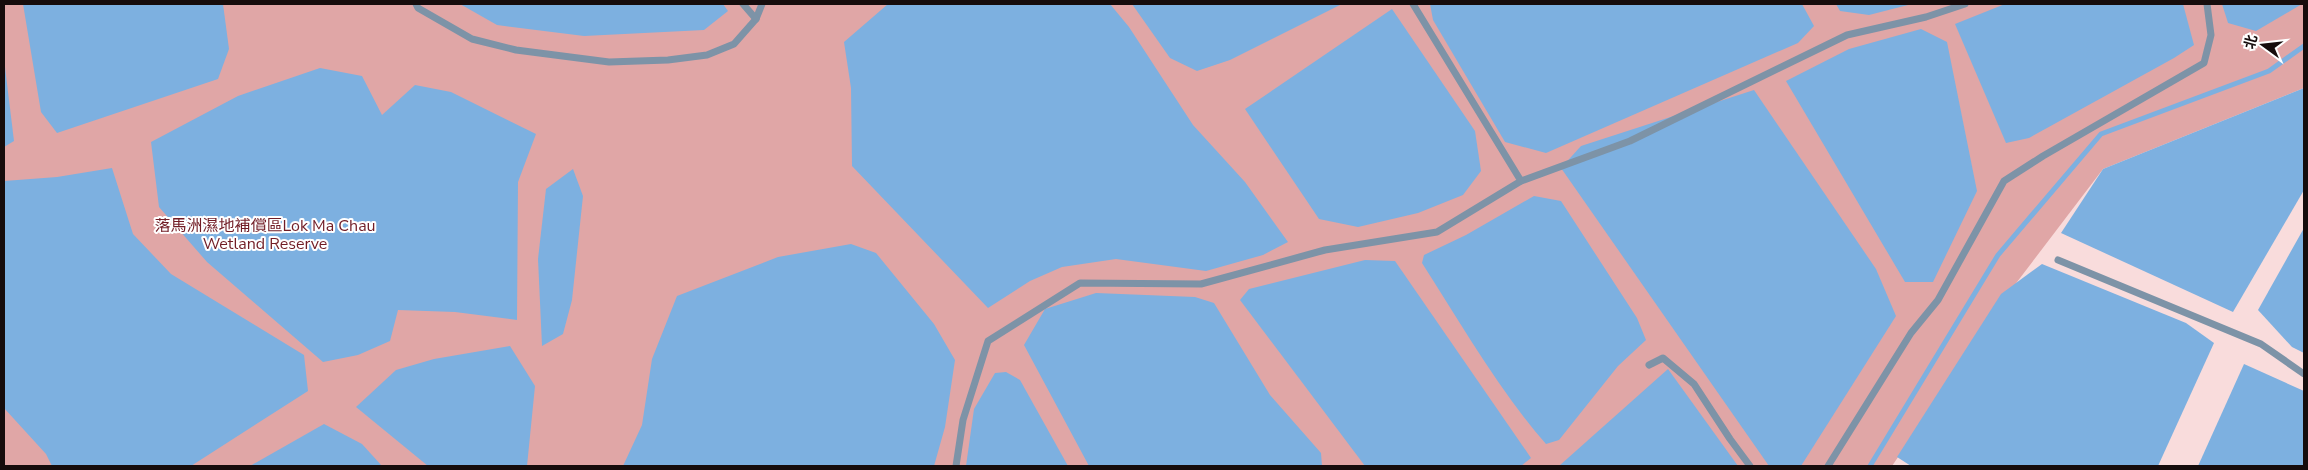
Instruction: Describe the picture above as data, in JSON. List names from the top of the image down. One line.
{"parks":["落馬洲濕地補償區Lok Ma Chau Wetland Reserve"],"north":"left"}
